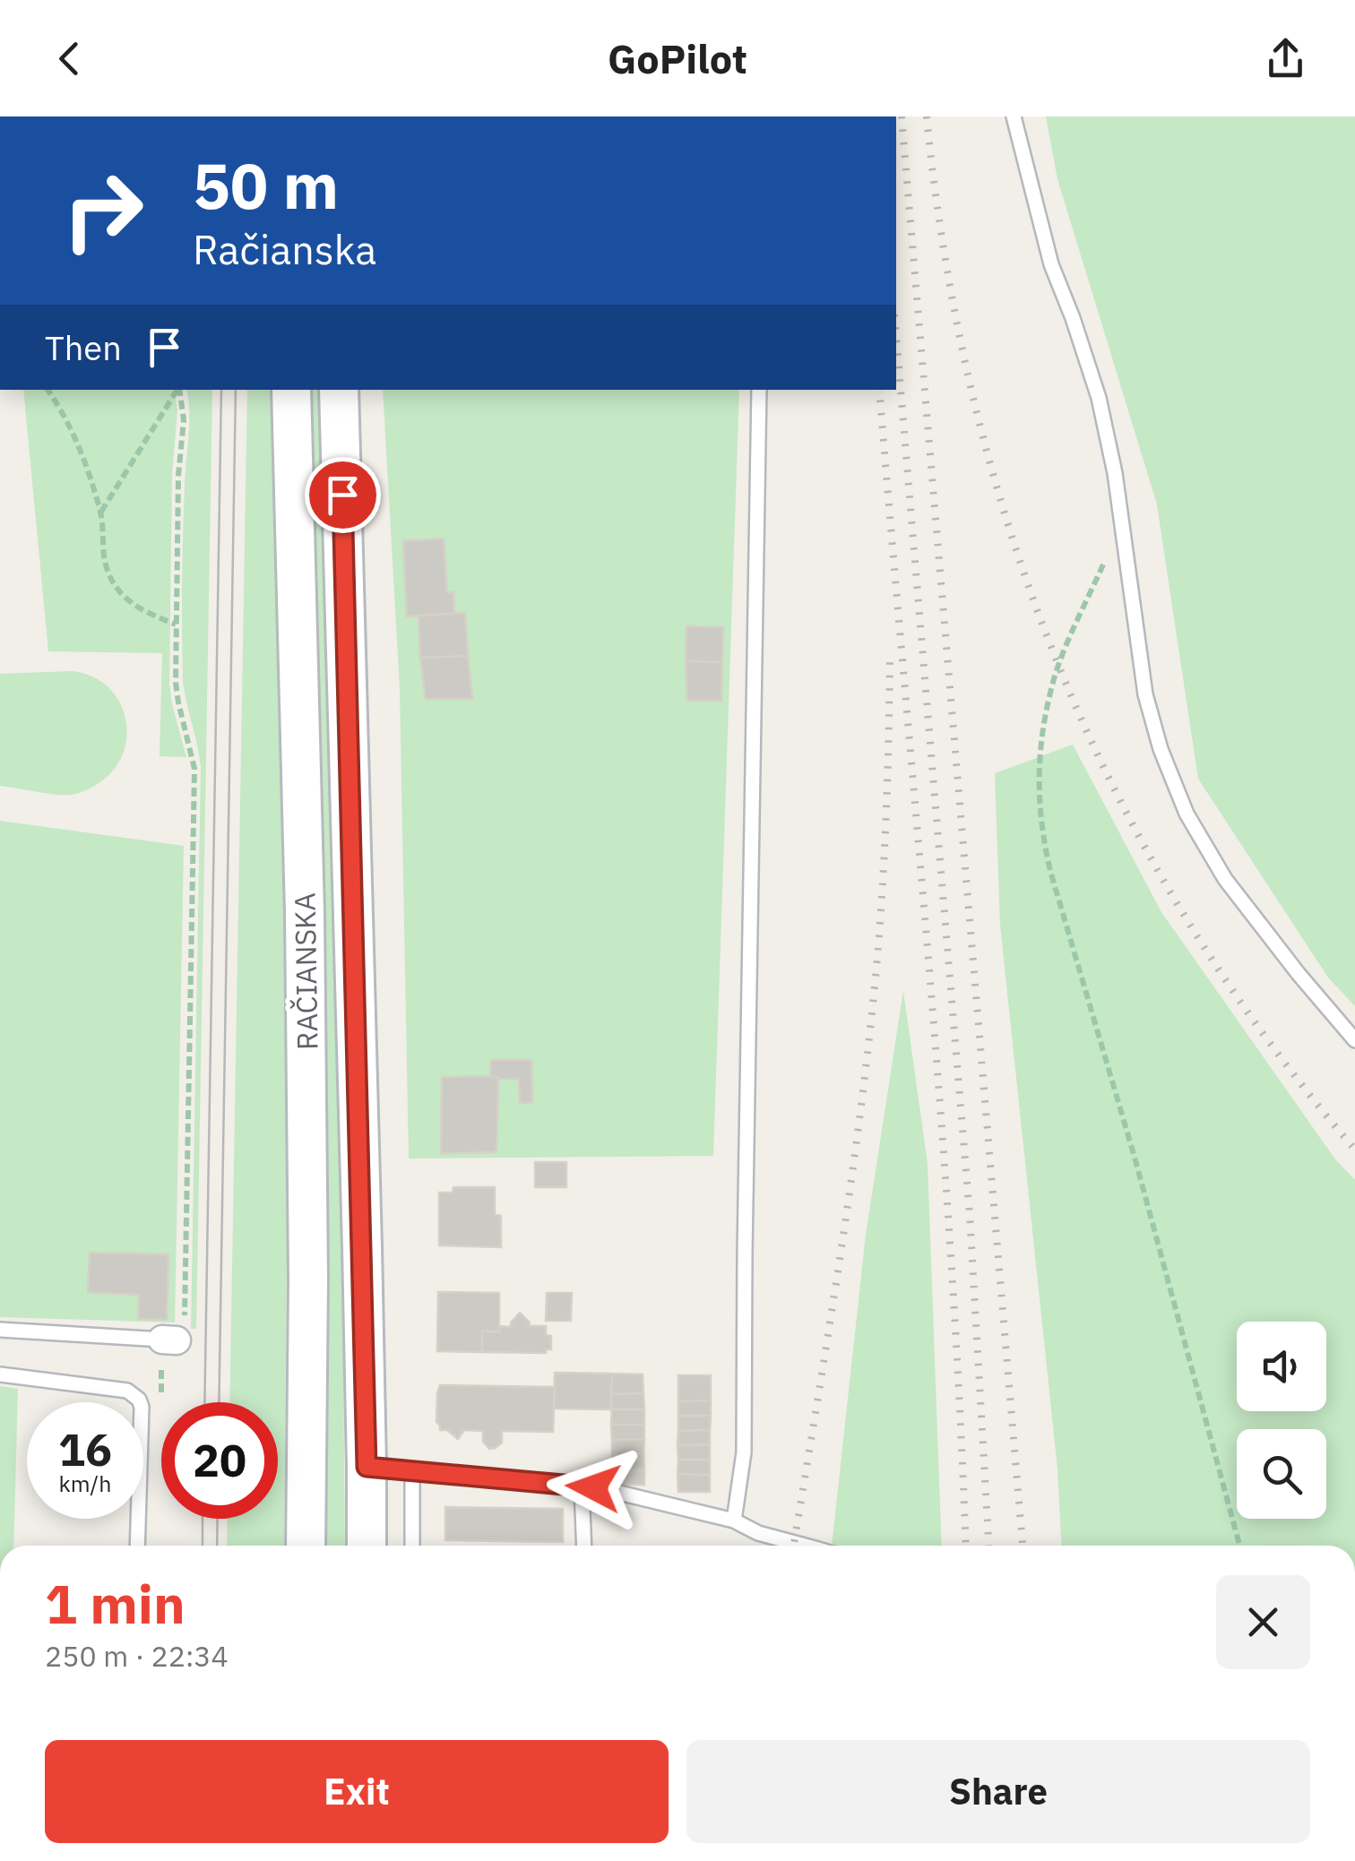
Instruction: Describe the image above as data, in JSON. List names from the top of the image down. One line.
{"streets":{"main road":["RAČIANSKA"]},"page":{"header":"GoPilot","turn":["50 m","Račianska"],"then":"Then","speed":"16 km/h","limit":"20","heading":["1 min","250 m · 22:34"],"buttons":["Exit","Share"]}}
